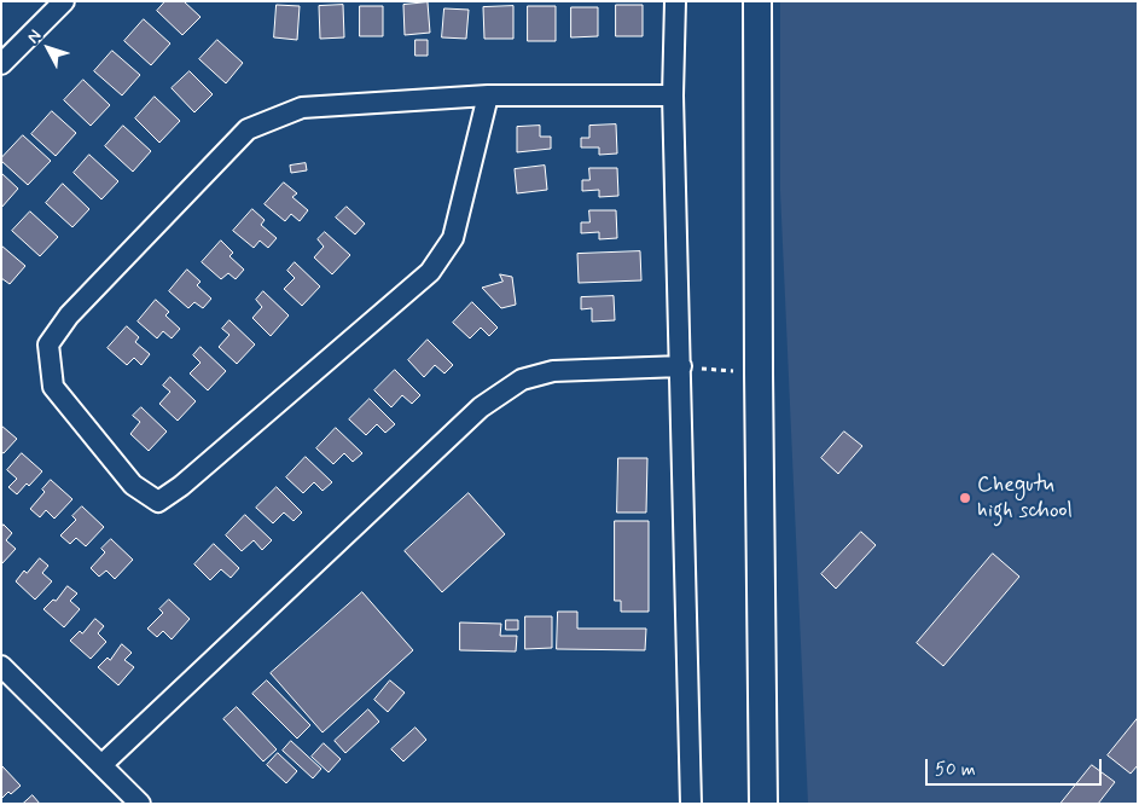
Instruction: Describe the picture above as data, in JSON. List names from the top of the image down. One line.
{"places":["Chegutu high school"],"scale_bar":"50 m","north":"top left"}
